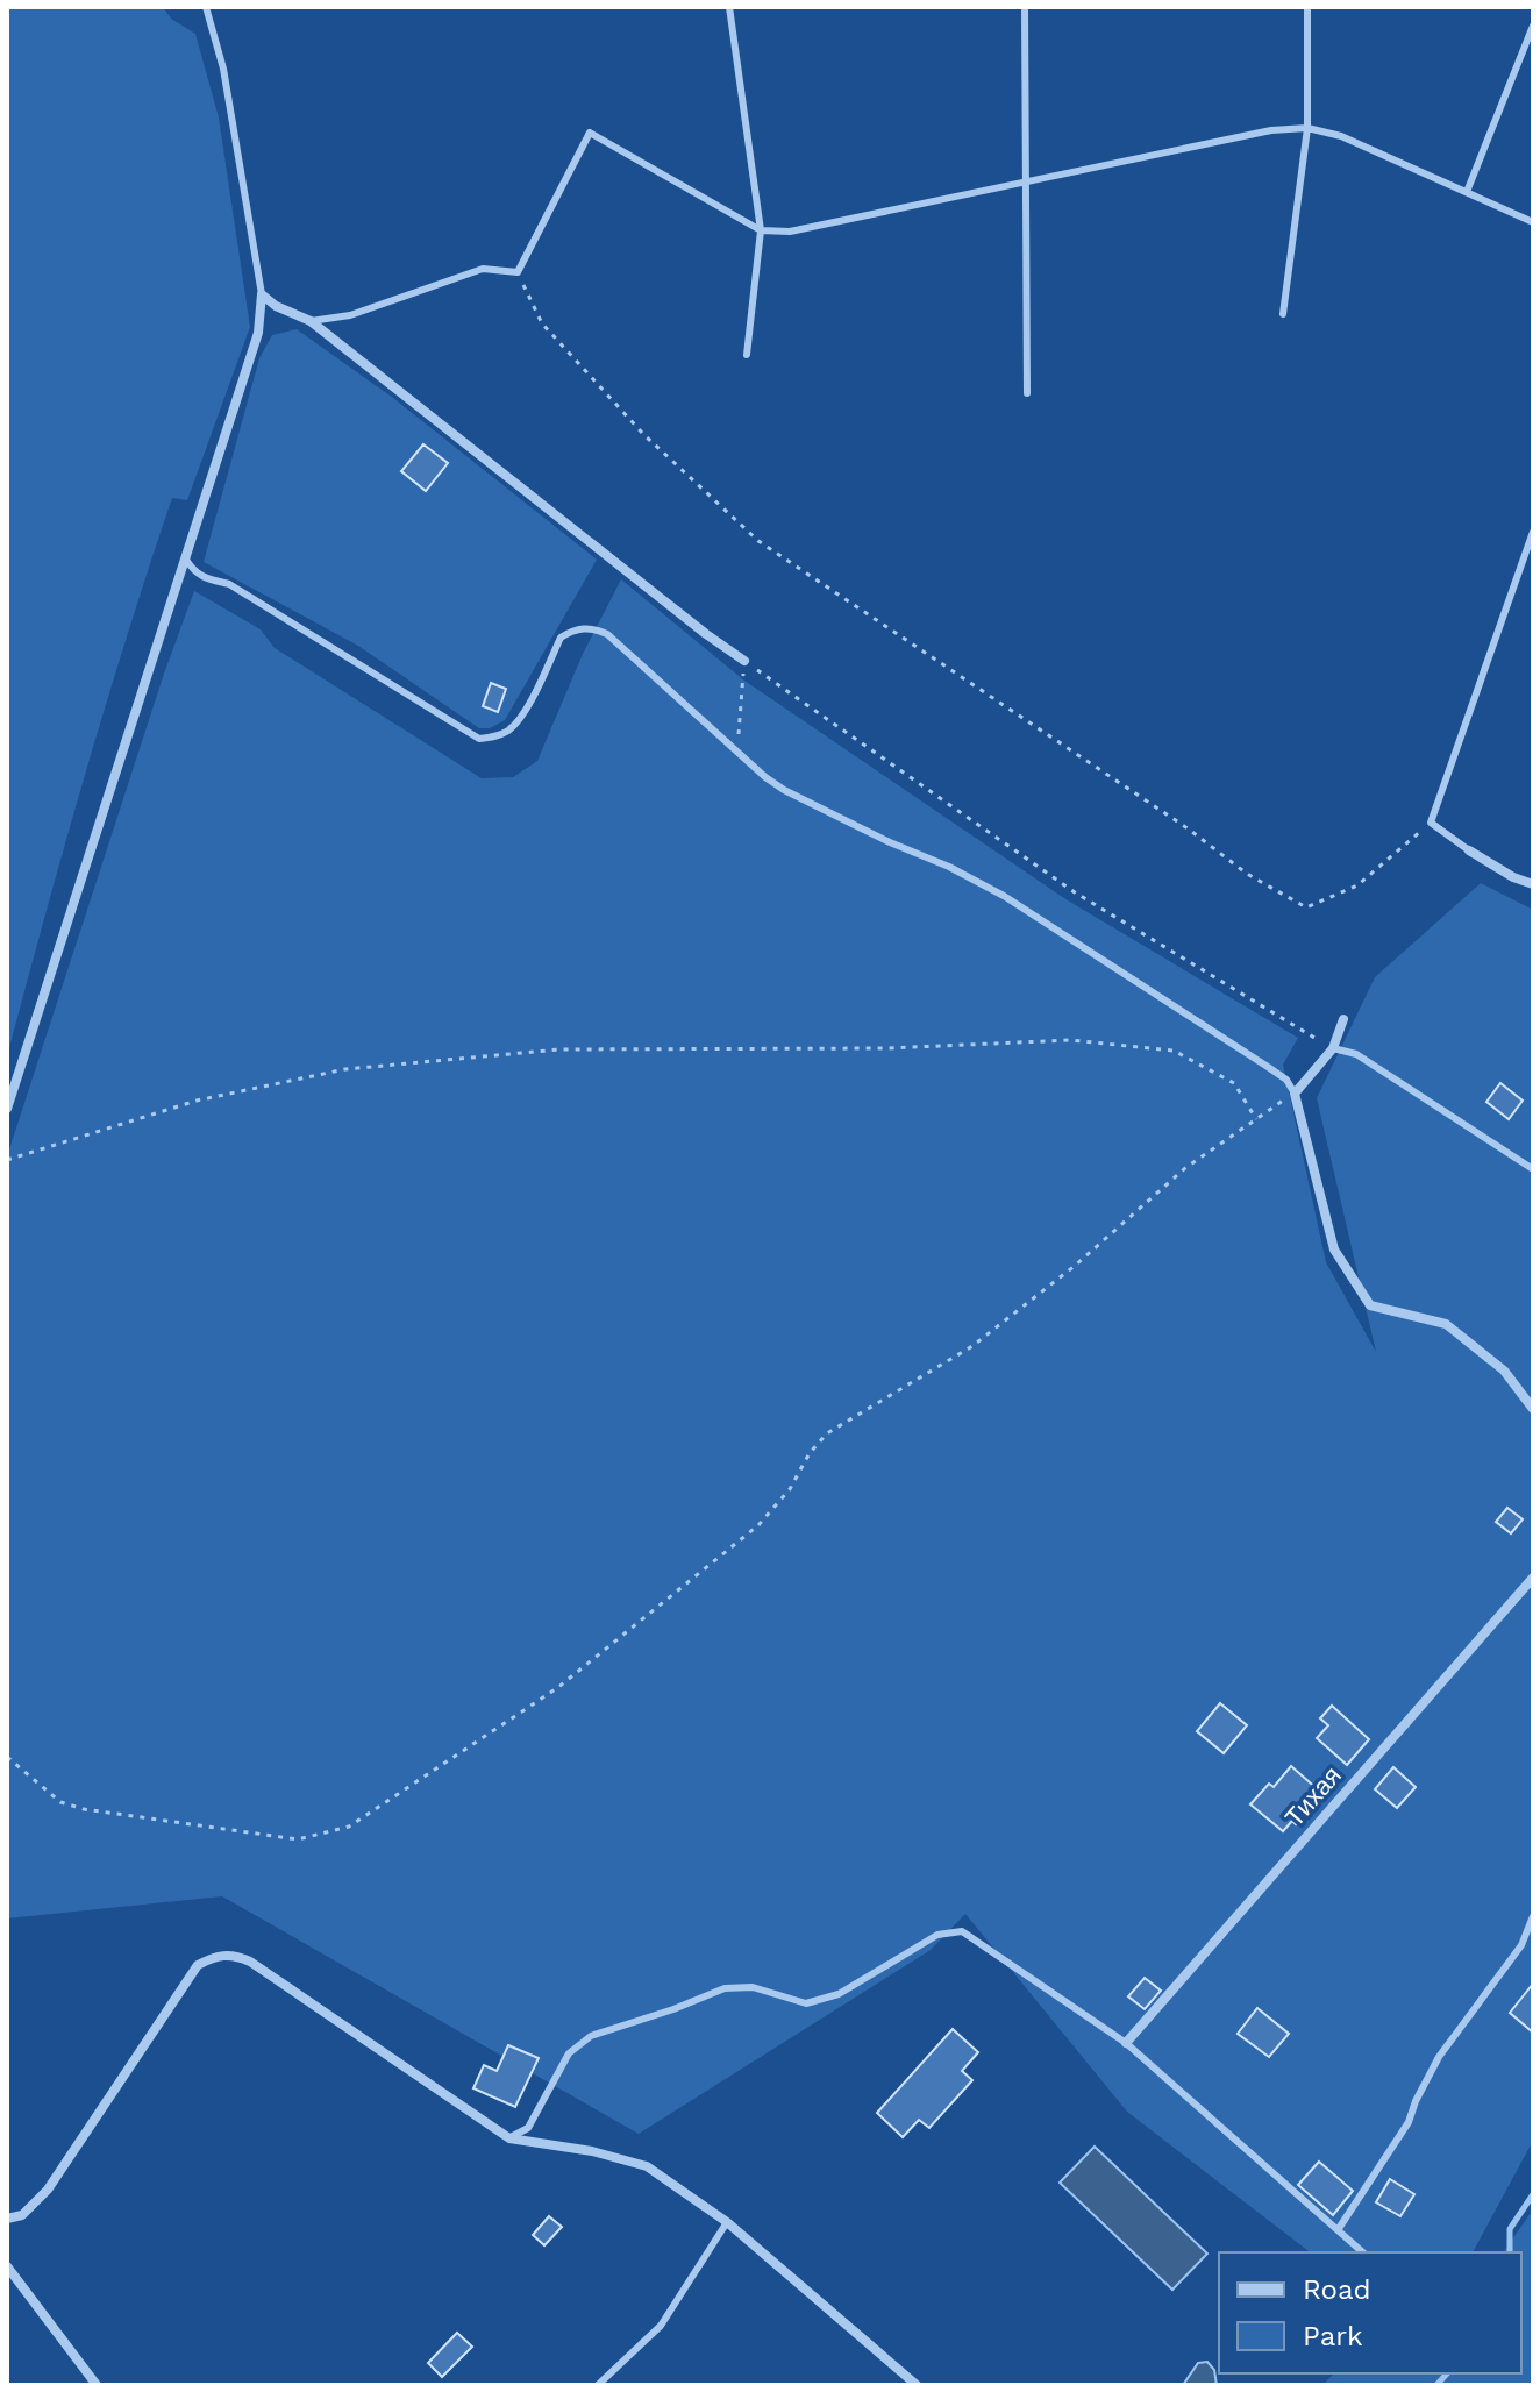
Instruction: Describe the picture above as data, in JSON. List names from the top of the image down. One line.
{"streets":{"street":["Тихая"]},"legend":["Road","Park"]}
